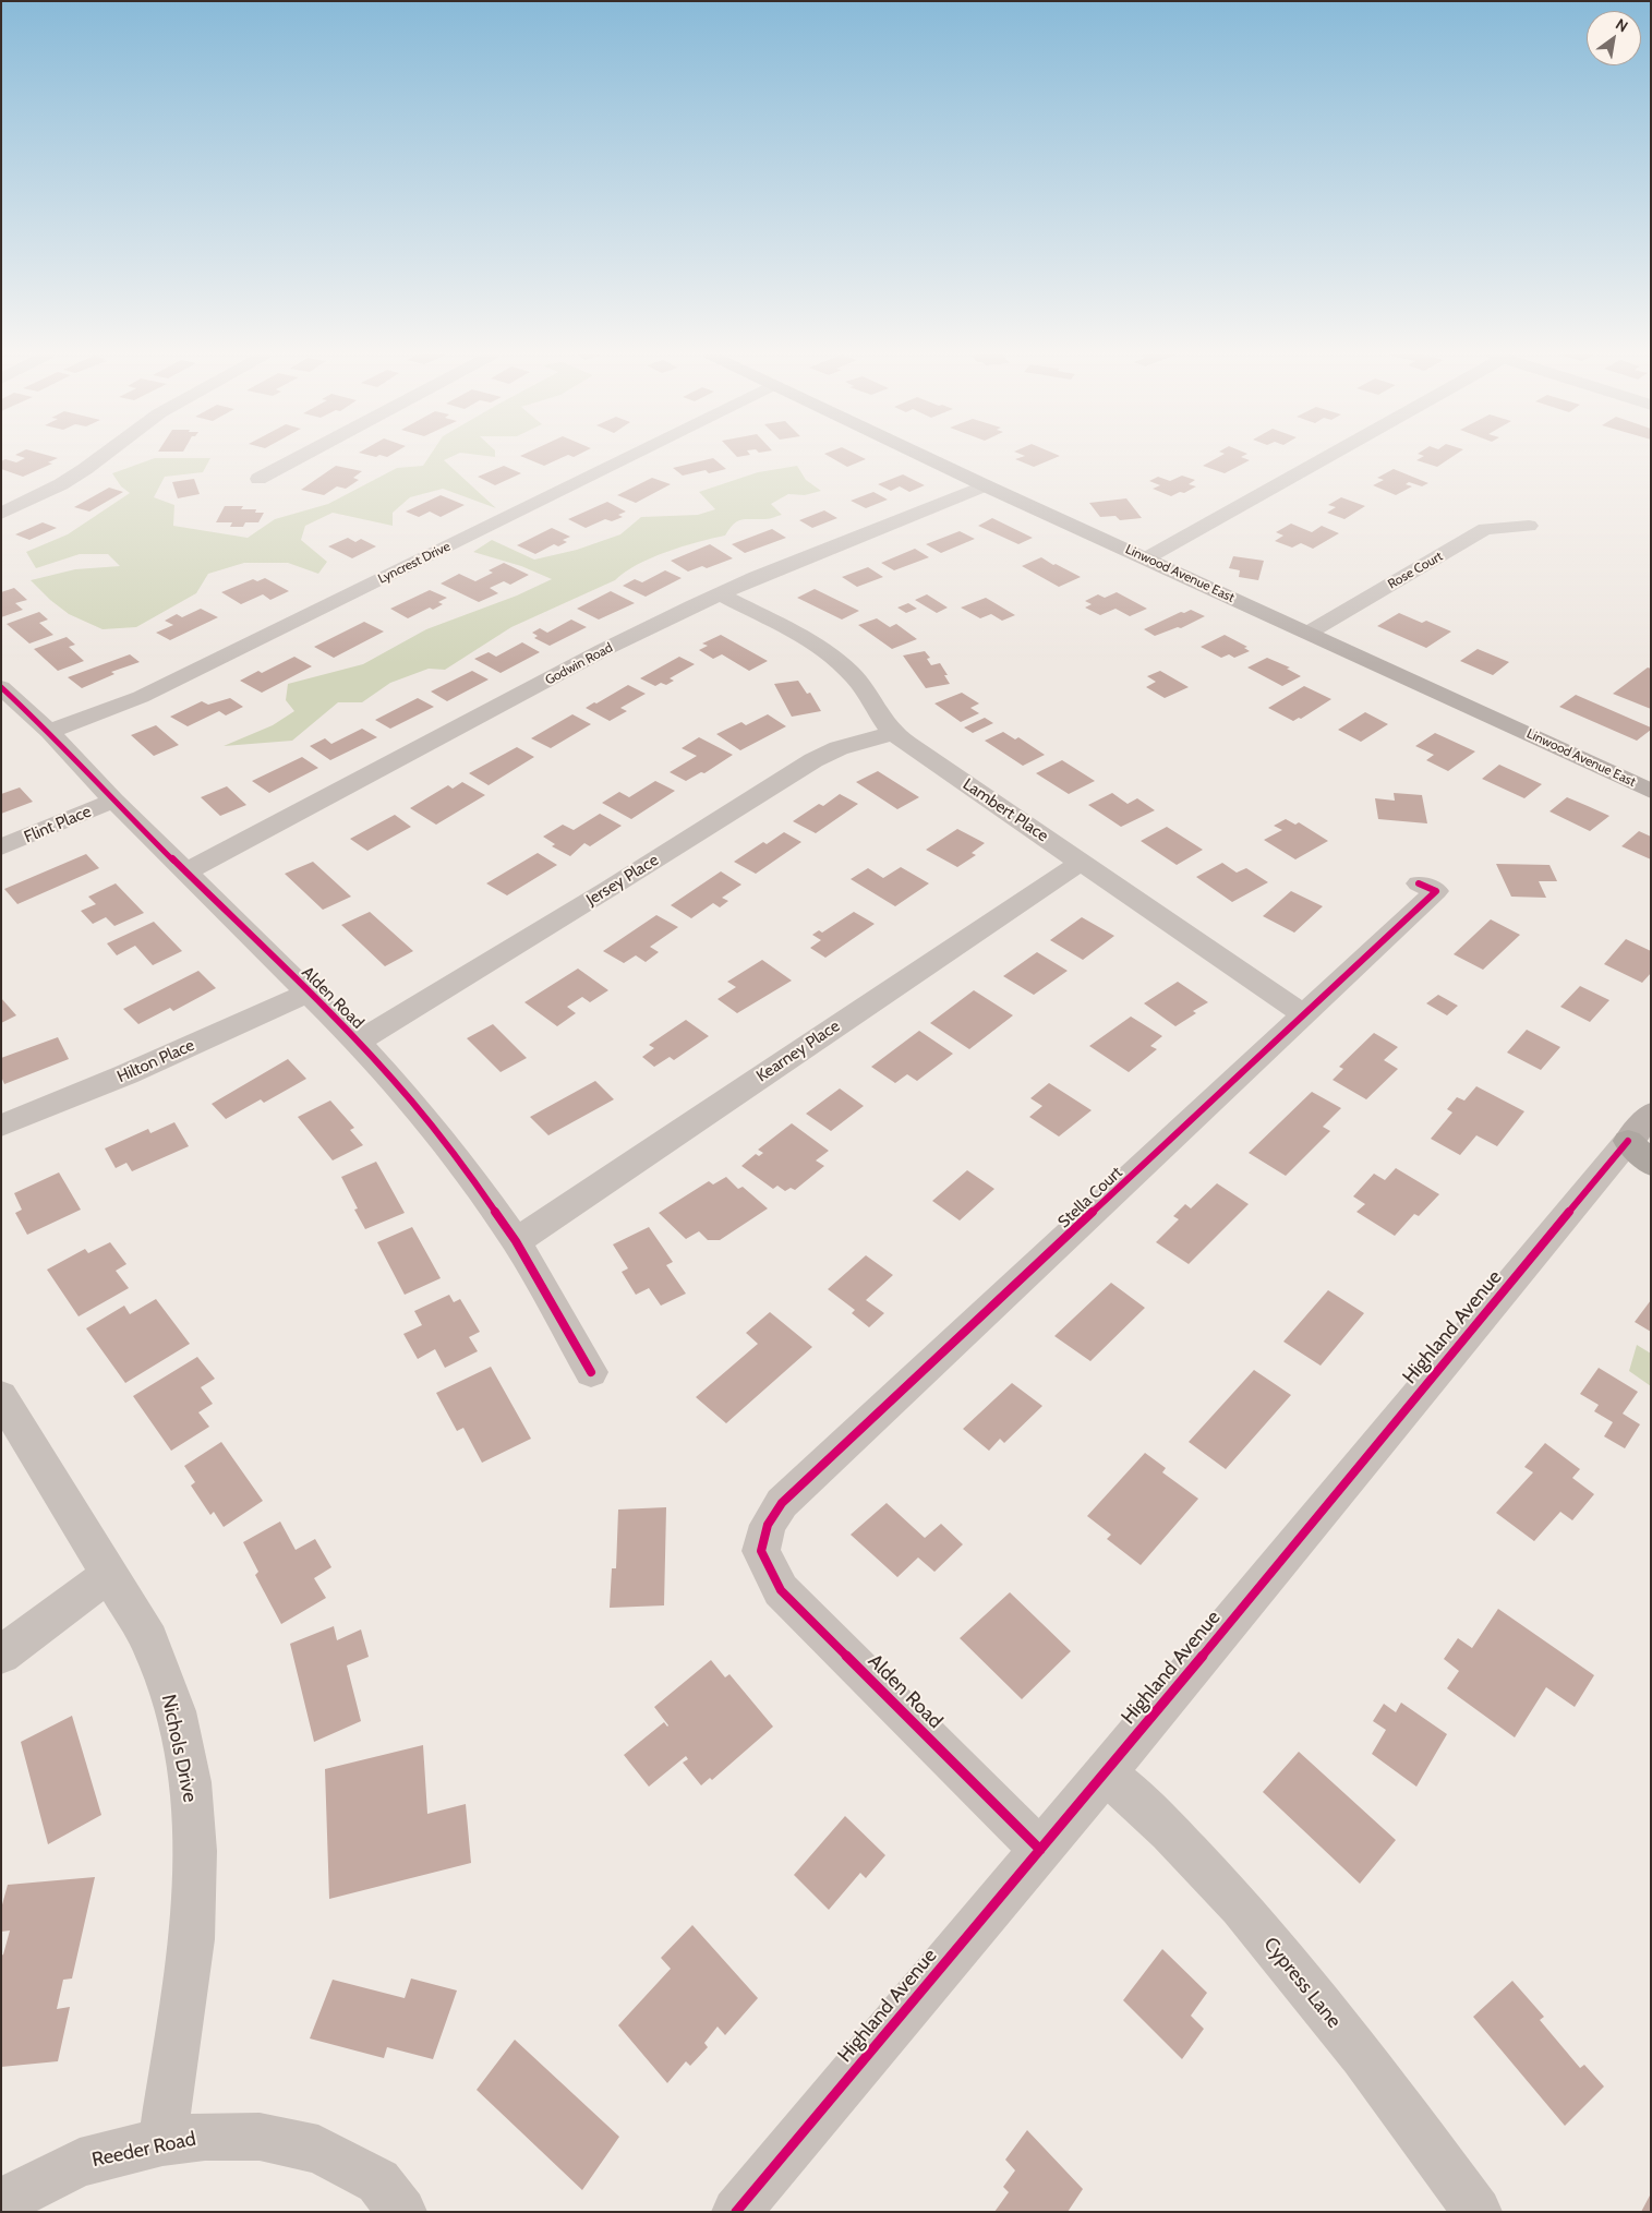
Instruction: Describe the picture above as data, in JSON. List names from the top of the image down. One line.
{"streets":{"main road":["Linwood Avenue East"],"street":["Lyncrest Drive","Rose Court","Godwin Road","Lambert Place","Flint Place","Jersey Place","Alden Road","Kearney Place","Hilton Place","Stella Court","Highland Avenue","Nichols Drive","Cypress Lane","Reeder Road"]},"crossings":[["Lyncrest Drive","Alden Road"],["Rose Court","Linwood Avenue East"],["Linwood Avenue East","Godwin Road"],["Godwin Road","Lambert Place"],["Godwin Road","Alden Road"],["Lambert Place","Jersey Place"],["Lambert Place","Kearney Place"],["Lambert Place","Stella Court"],["Flint Place","Alden Road"],["Jersey Place","Alden Road"],["Alden Road","Kearney Place"],["Alden Road","Hilton Place"],["Alden Road","Stella Court"],["Alden Road","Highland Avenue"],["Highland Avenue","Cypress Lane"],["Nichols Drive","Reeder Road"]],"north":"top right"}
